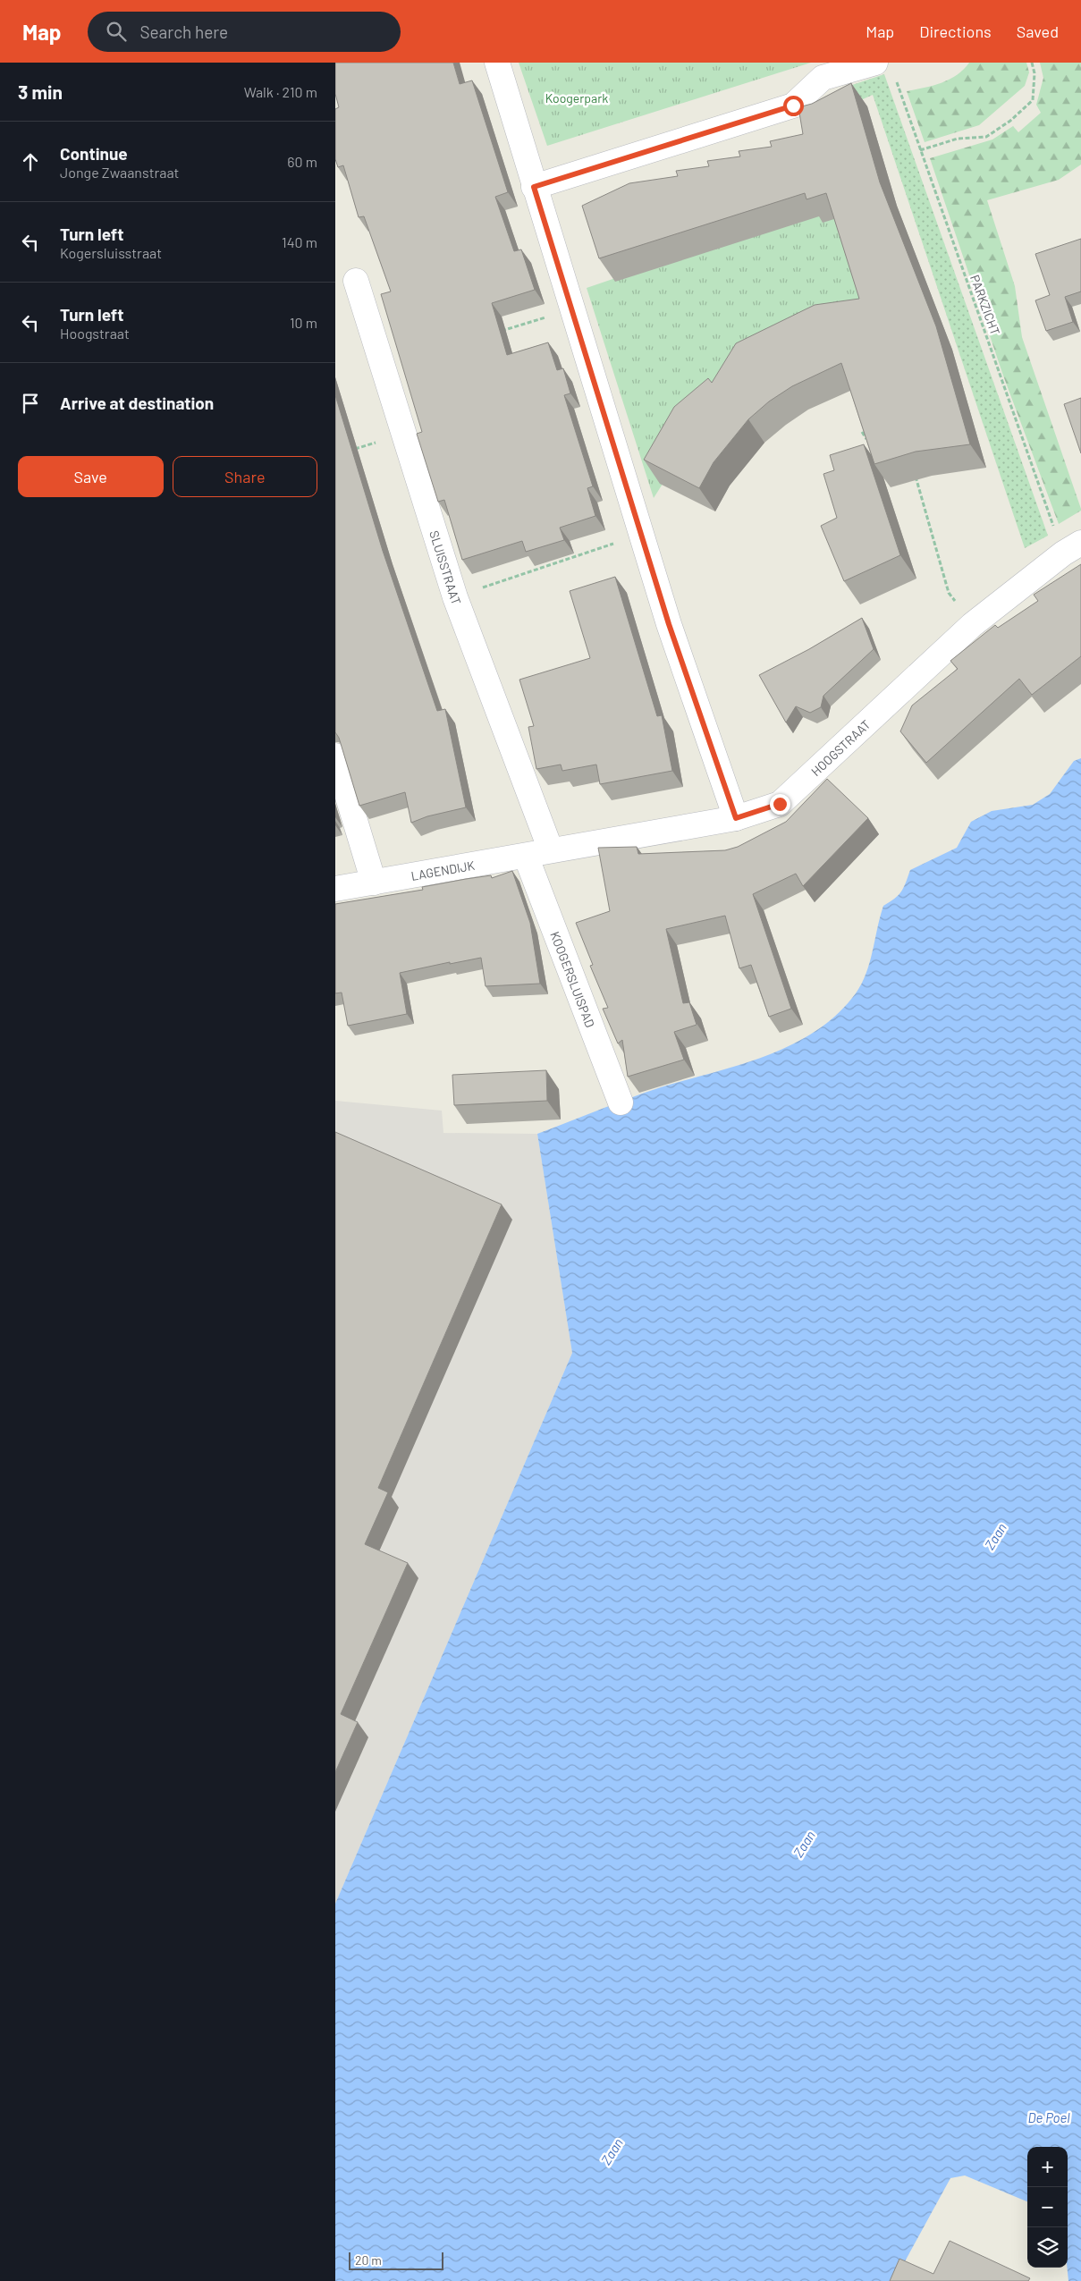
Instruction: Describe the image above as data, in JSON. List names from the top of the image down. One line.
{"streets":{"street":["SLUISSTRAAT","HOOGSTRAAT","LAGENDIJK","KOOGERSLUISPAD"],"path":["PARKZICHT"]},"crossings":[["PARKZICHT","HOOGSTRAAT"],["SLUISSTRAAT","HOOGSTRAAT"],["SLUISSTRAAT","LAGENDIJK"],["HOOGSTRAAT","LAGENDIJK"],["LAGENDIJK","KOOGERSLUISPAD"]],"water":["Zaan","De Poel"],"parks":["Koogerpark"],"scale_bar":"20 m","page":{"header":"Map","search":"Search here","nav":["Map","Directions","Saved"],"heading":["3 min","Walk · 210 m"],"list":[["Continue","Jonge Zwaanstraat","60 m"],["Turn left","Kogersluisstraat","140 m"],["Turn left","Hoogstraat","10 m"],"Arrive at destination"],"buttons":["Save","Share"],"map_buttons":["+","−"],"scale":"20 m"}}
